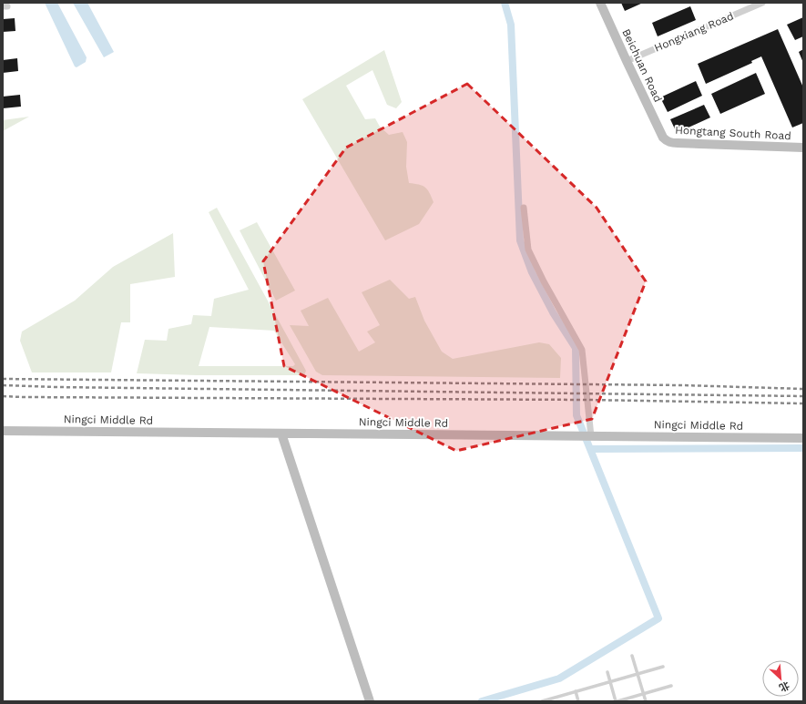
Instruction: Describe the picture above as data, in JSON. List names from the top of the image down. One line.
{"streets":{"main road":["Beichuan Road","Hongtang South Road","Ningci Middle Rd"],"street":["Hongxiang Road"]},"crossings":[["Hongxiang Road","Beichuan Road"],["Beichuan Road","Hongtang South Road"]],"north":"bottom right"}
